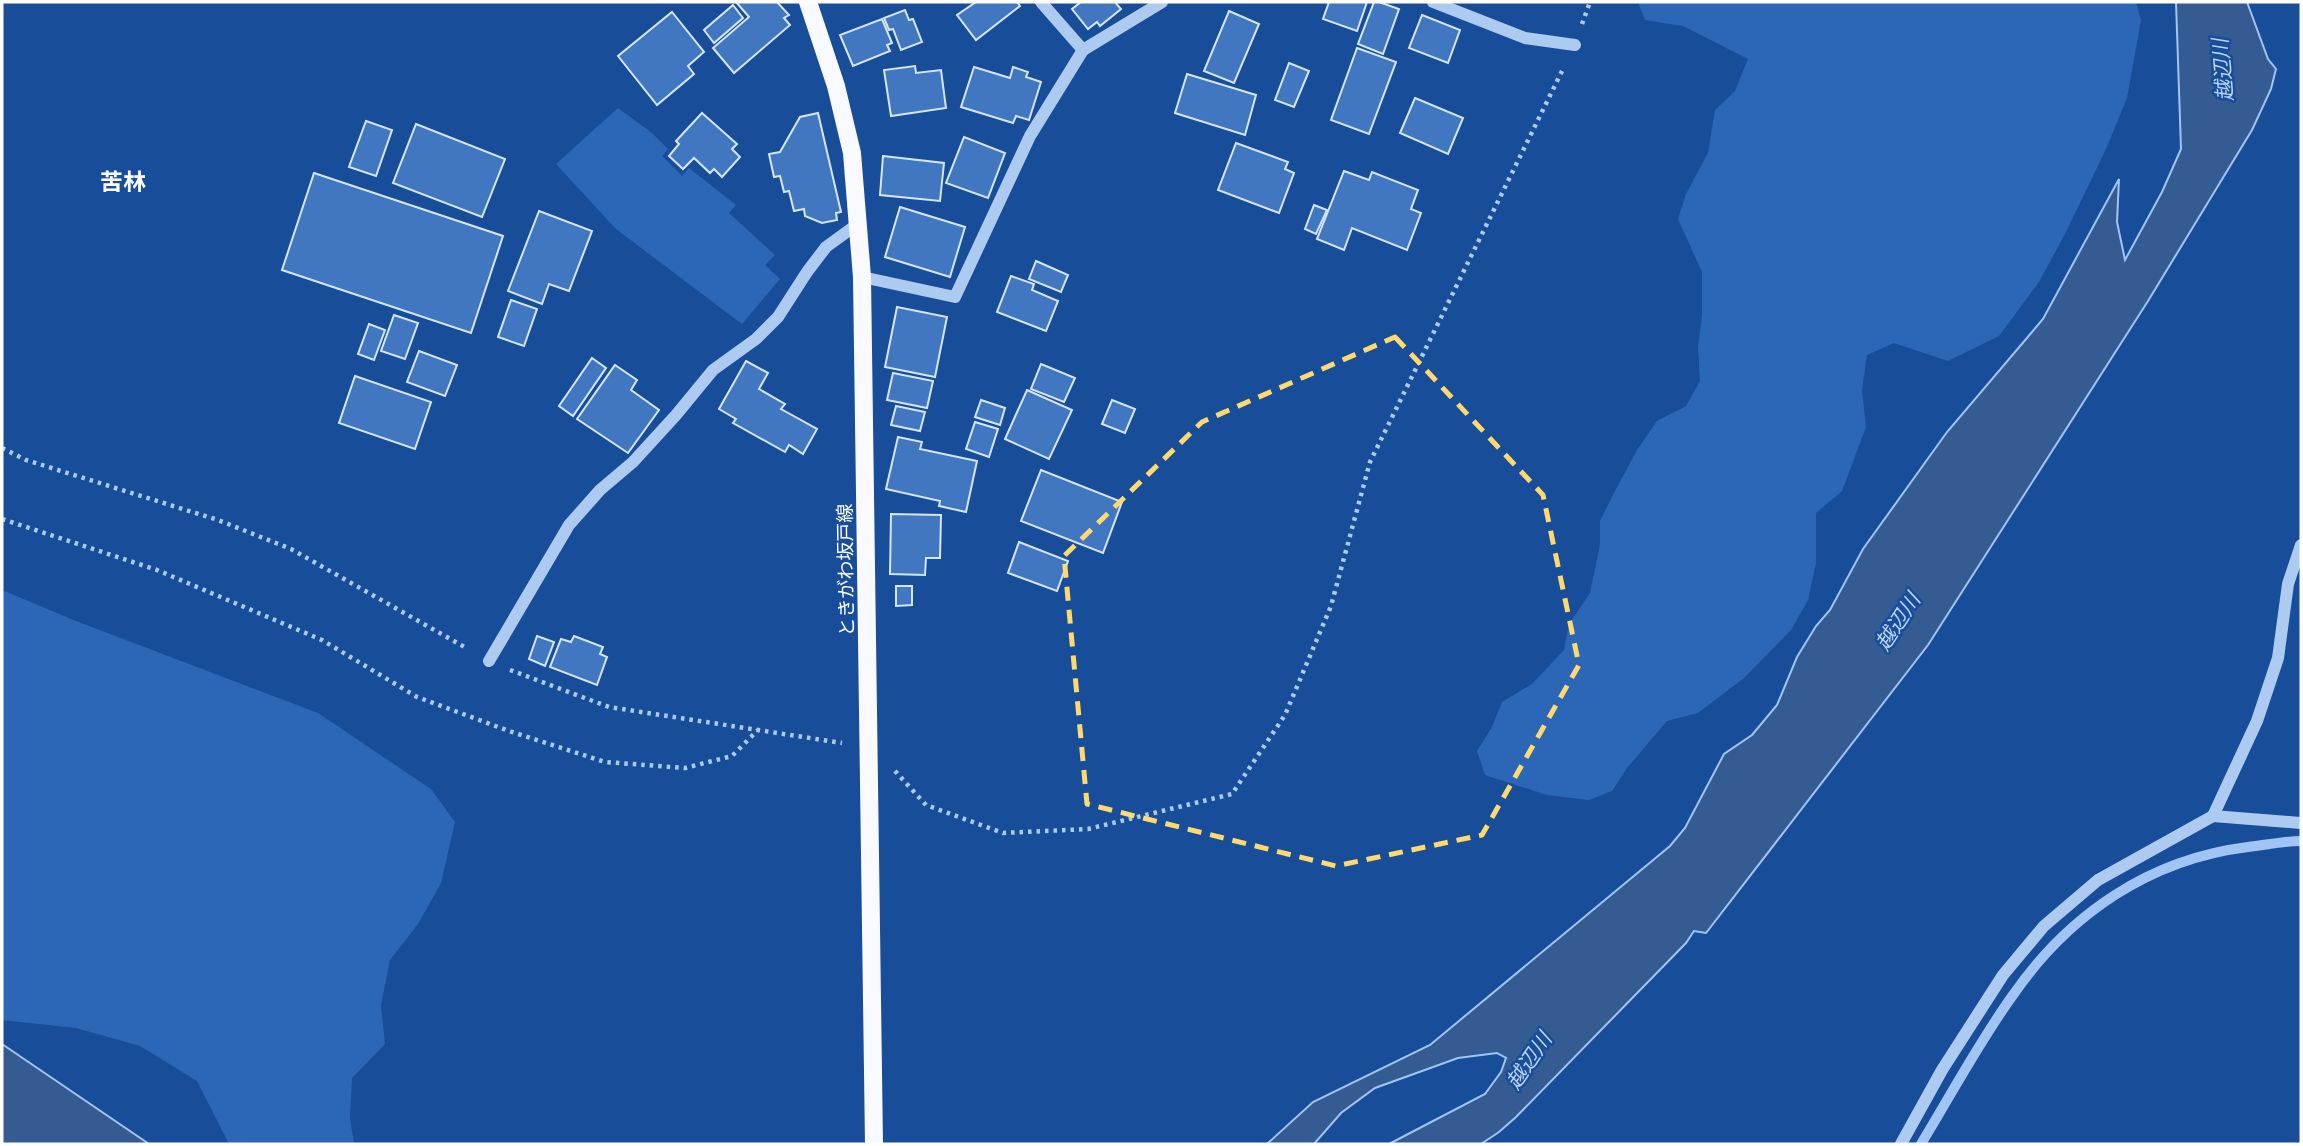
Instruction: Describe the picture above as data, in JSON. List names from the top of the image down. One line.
{"streets":{"main road":["ときがわ坂戸線"]},"districts":["苦林"],"water":["越辺川"]}
